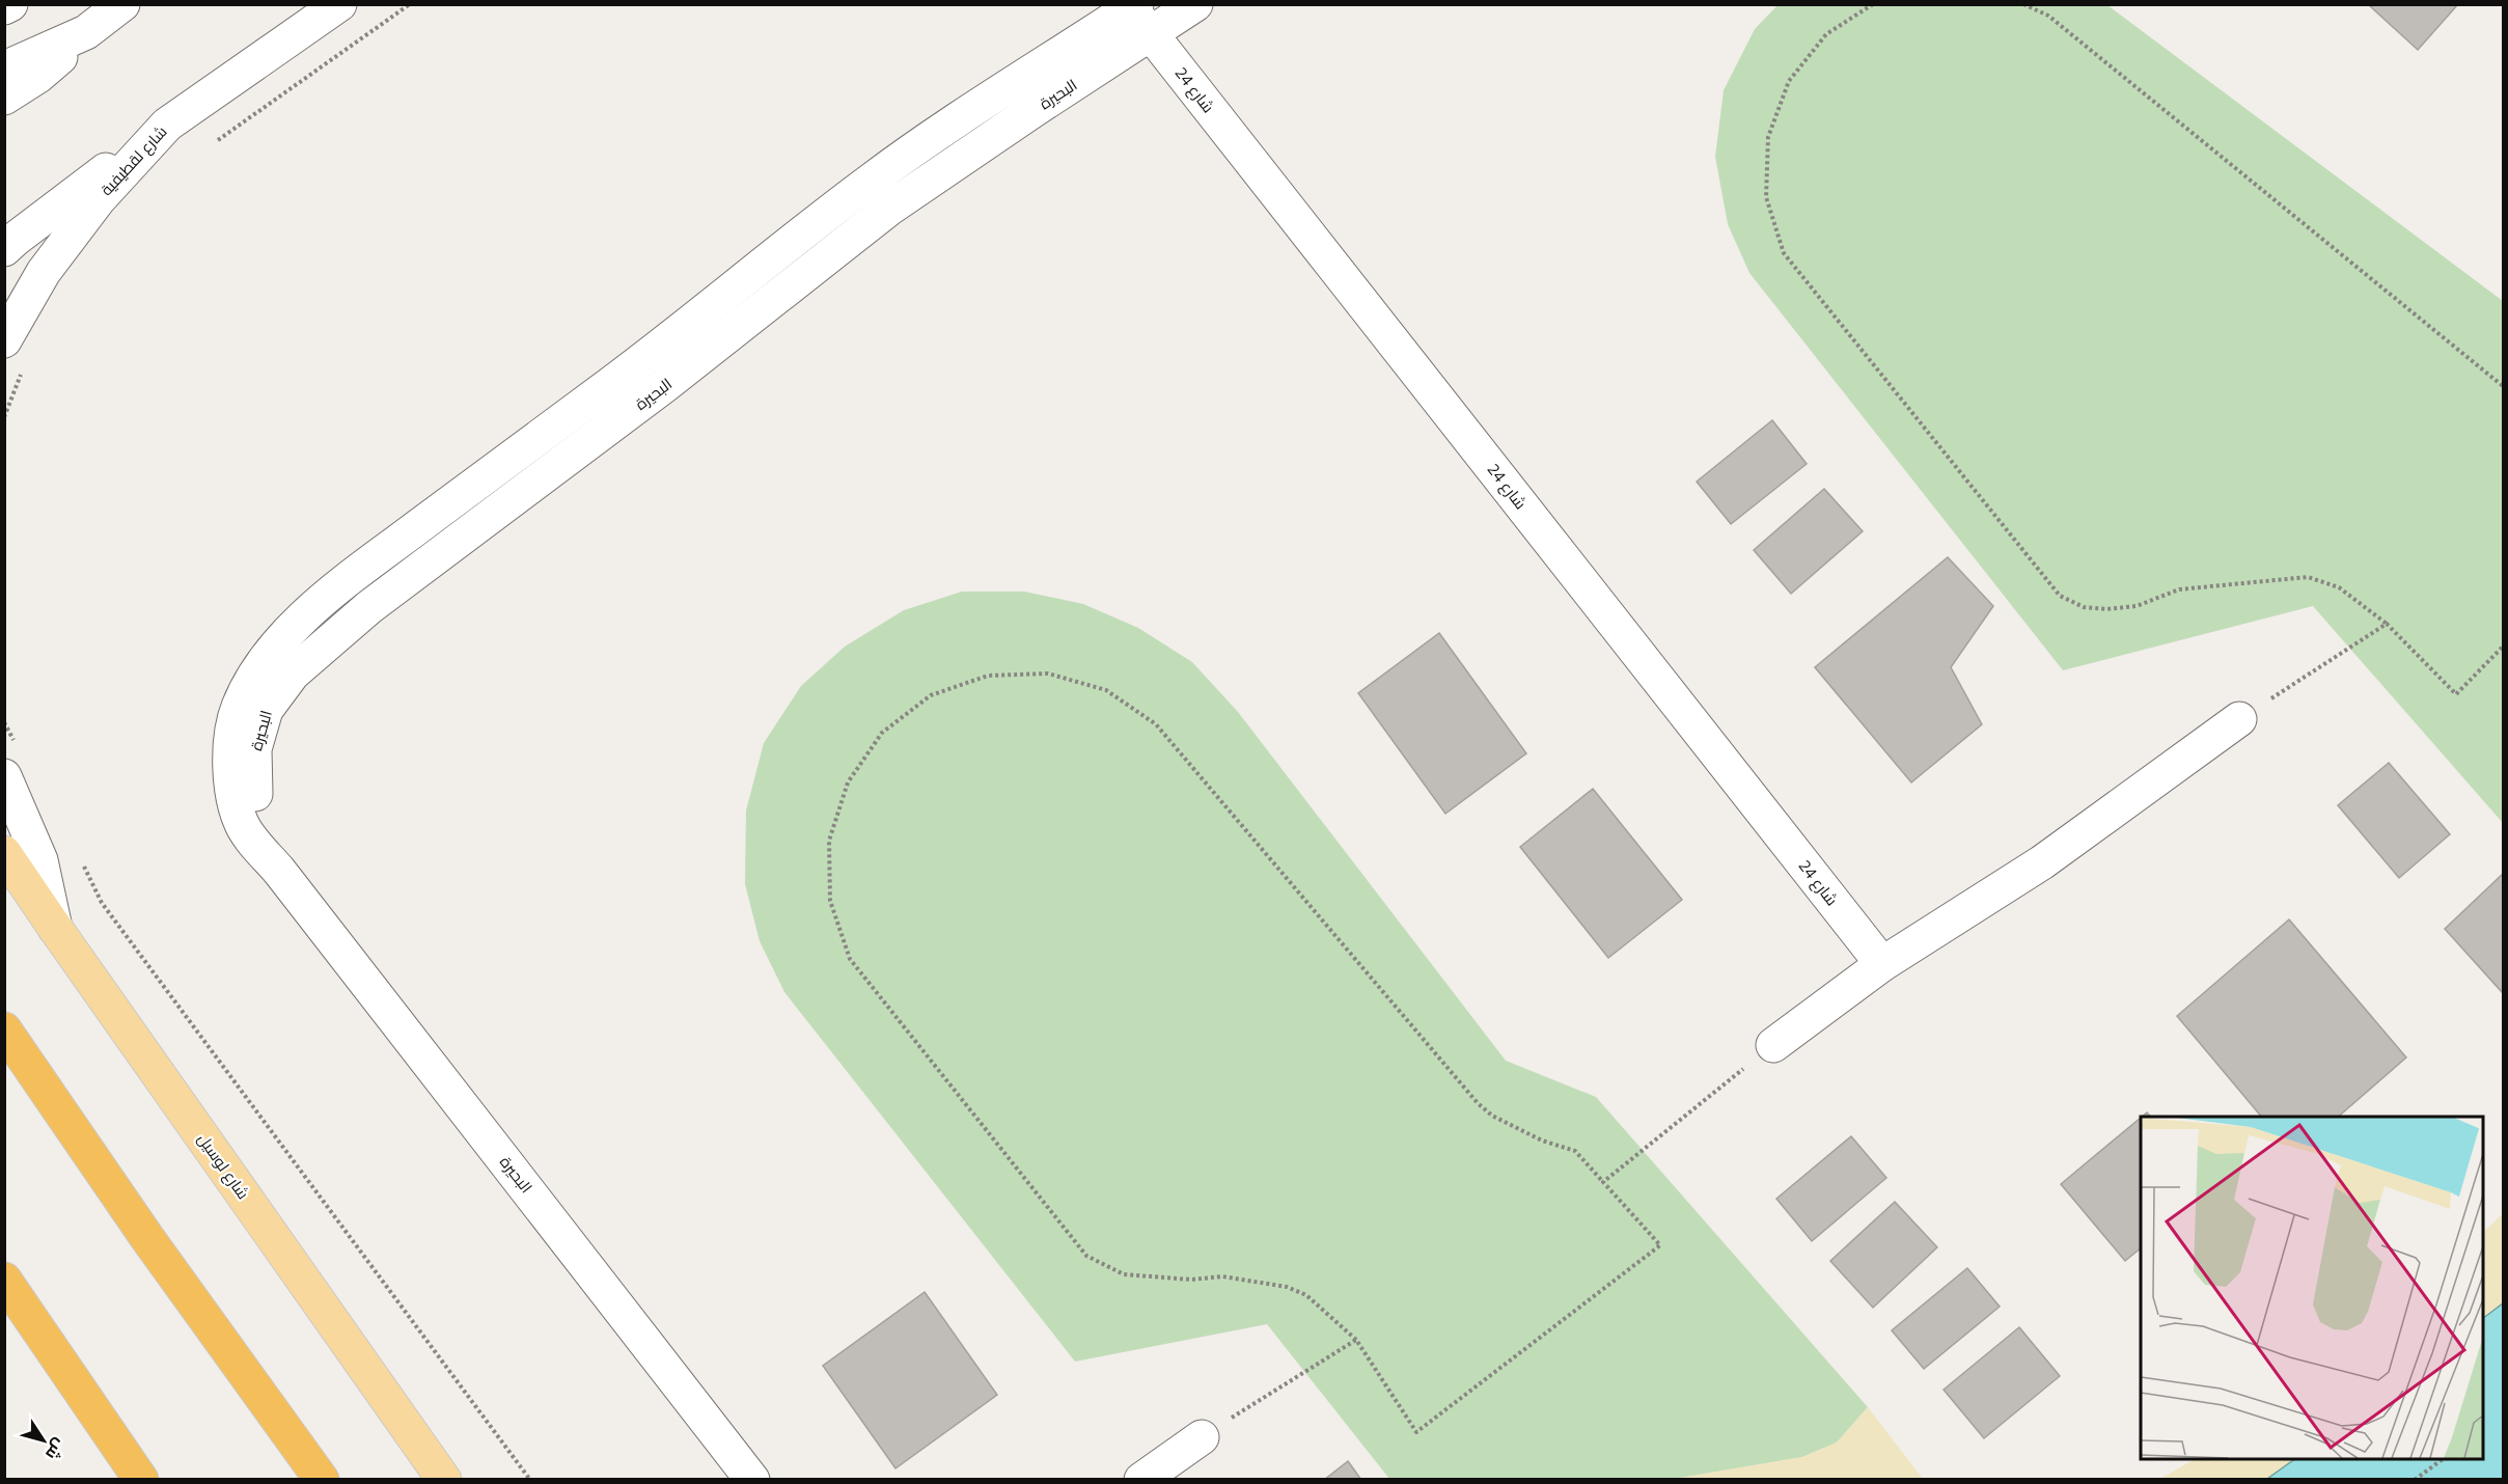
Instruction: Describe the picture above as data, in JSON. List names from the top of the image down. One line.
{"streets":{"main road":["شارع لوسيل"],"street":["شارع 24","البحيرة","شارع لقطيفية"]},"crossings":[["شارع 24","البحيرة"]],"north":"bottom right"}
